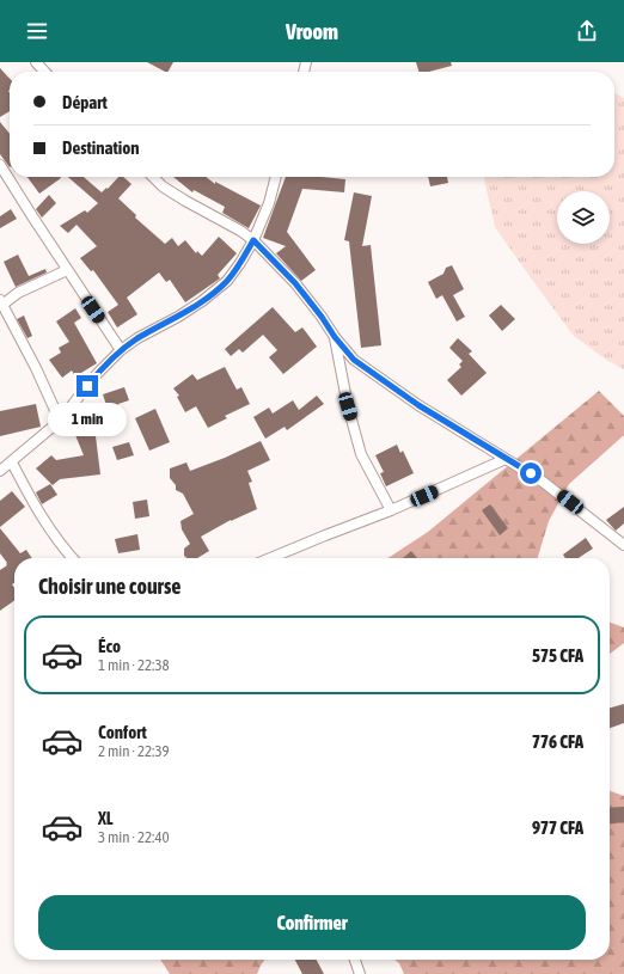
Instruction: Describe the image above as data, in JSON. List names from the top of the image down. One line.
{"page":{"header":"Vroom","banner":["Départ","Destination"],"bubble":"1 min","heading":"Choisir une course","list":[{"name":"Éco","note":"1 min · 22:38","value":"575 CFA"},{"name":"Confort","note":"2 min · 22:39","value":"776 CFA"},{"name":"XL","note":"3 min · 22:40","value":"977 CFA"}],"buttons":"Confirmer"}}
